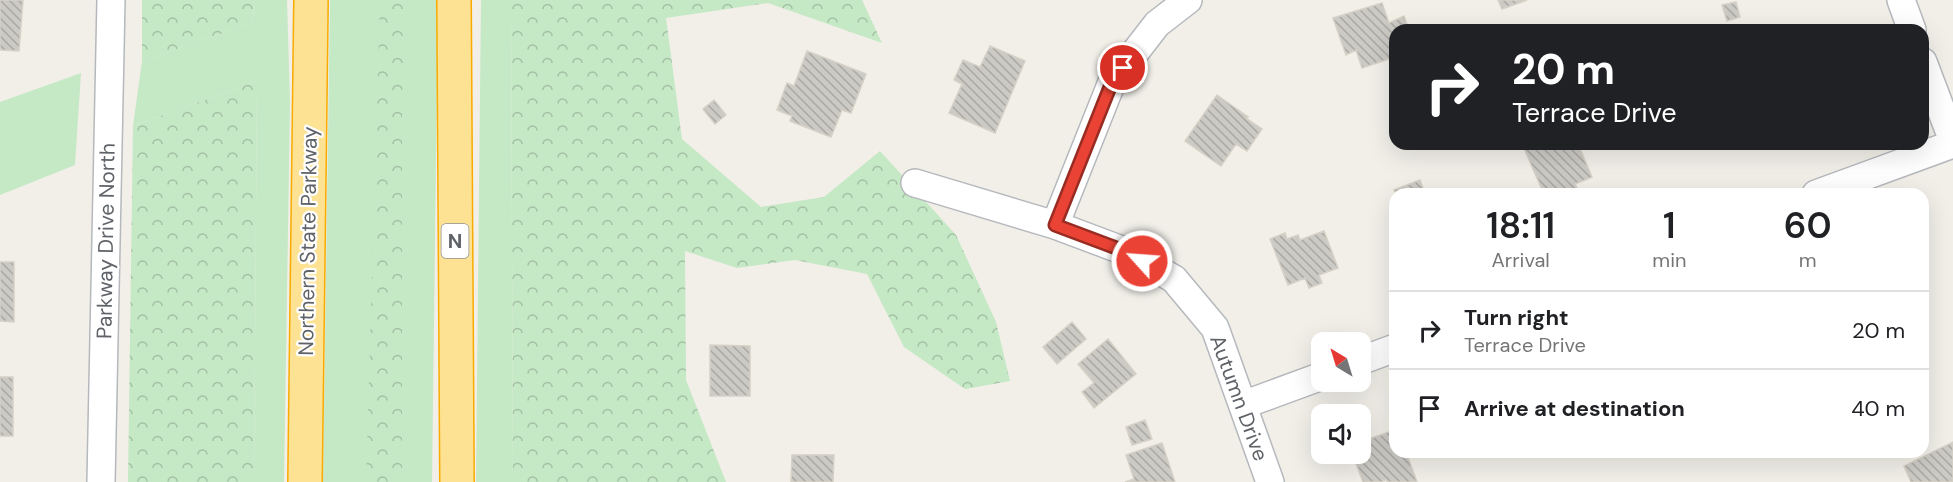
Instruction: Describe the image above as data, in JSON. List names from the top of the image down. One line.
{"streets":{"highway":["Northern State Parkway","N"],"street":["Parkway Drive North","Autumn Drive"]},"north":"top left","page":{"turn":["20 m","Terrace Drive"],"eta":["18:11","Arrival","1","min","60","m"],"list":[{"name":"Turn right","note":"Terrace Drive","value":"20 m"},{"name":"Arrive at destination","value":"40 m"}]}}
